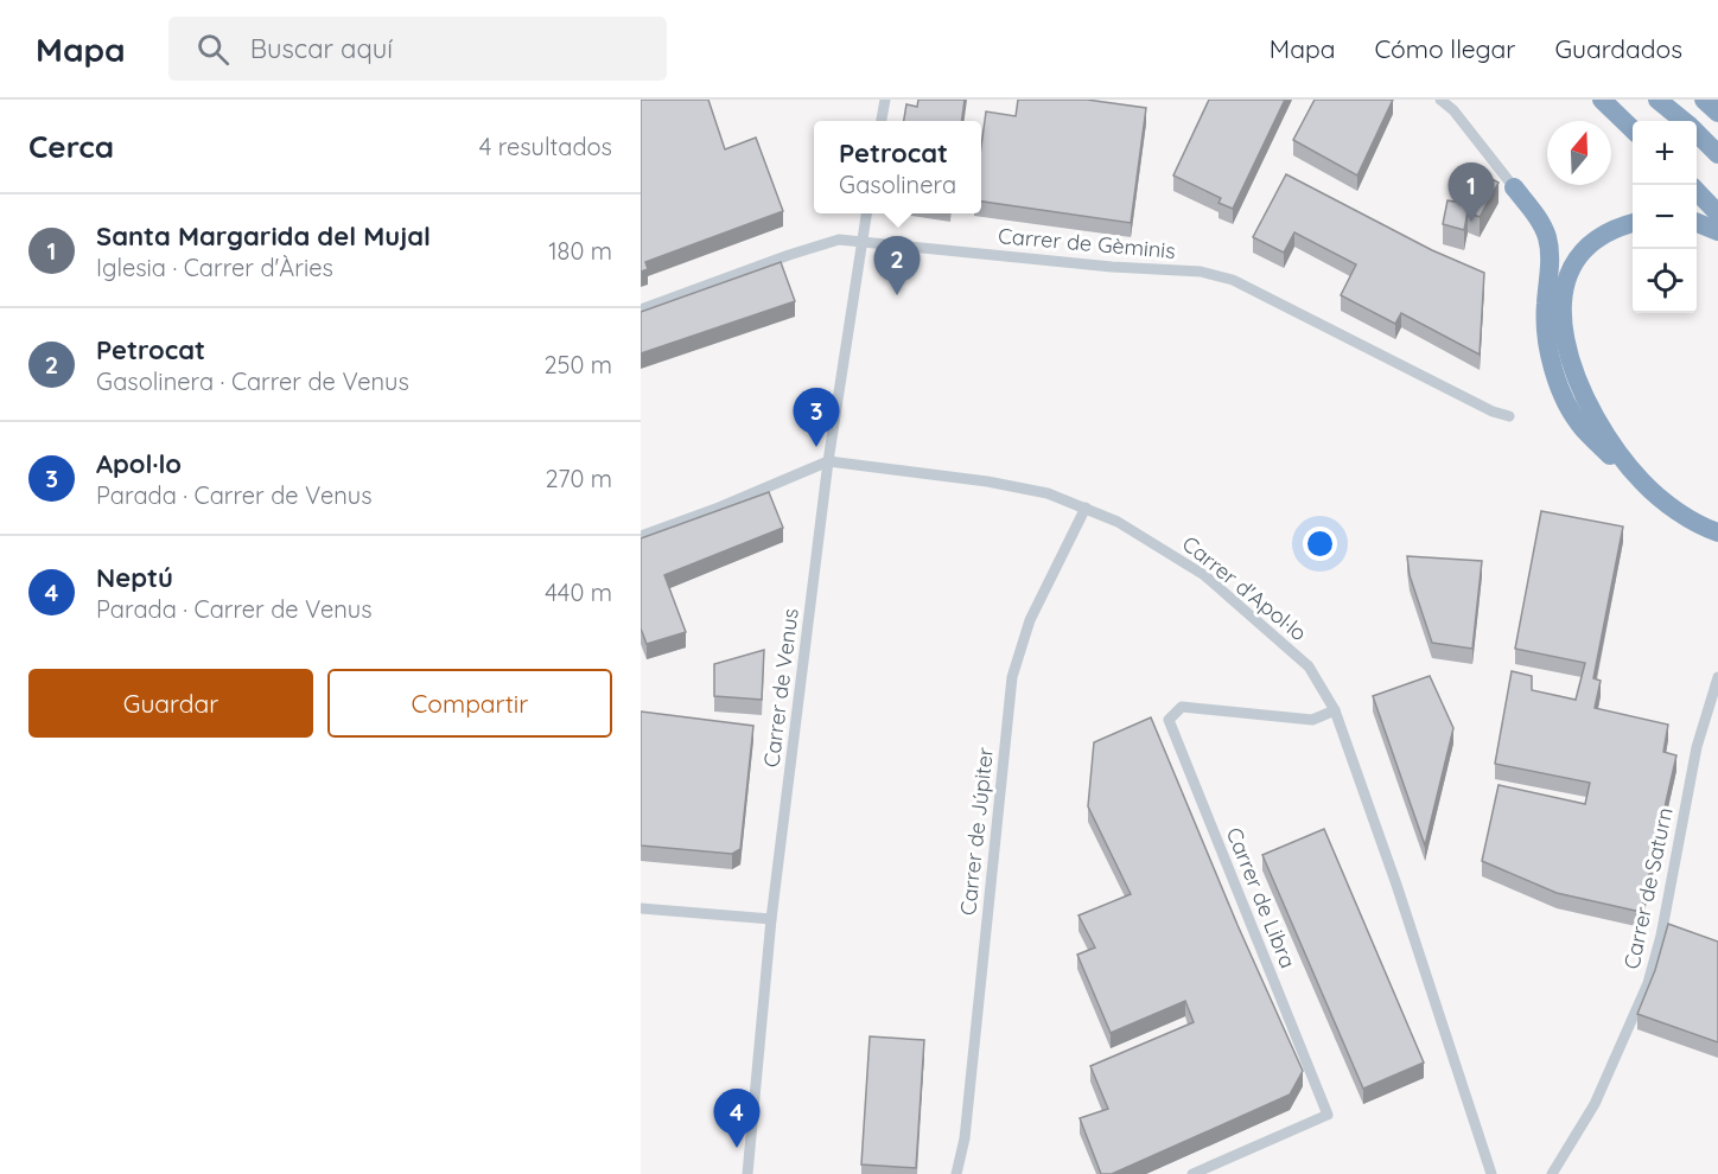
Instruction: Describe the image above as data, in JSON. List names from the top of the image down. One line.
{"streets":{"street":["Carrer de Gèminis","Carrer d'Apol·lo","Carrer de Venus","Carrer de Júpiter","Carrer de Saturn","Carrer de Libra"]},"crossings":[["Carrer de Gèminis","Carrer de Venus"],["Carrer d'Apol·lo","Carrer de Venus"],["Carrer d'Apol·lo","Carrer de Júpiter"],["Carrer d'Apol·lo","Carrer de Libra"]],"north":"top","page":{"header":"Mapa","search":"Buscar aquí","nav":["Mapa","Cómo llegar","Guardados"],"heading":["Cerca","4 resultados"],"map_buttons":["+","−"],"popup":["Petrocat","Gasolinera"],"pins":["1","2","3","4"],"list":[{"mark":"1","name":"Santa Margarida del Mujal","note":"Iglesia · Carrer d'Àries","value":"180 m"},{"mark":"2","name":"Petrocat","note":"Gasolinera · Carrer de Venus","value":"250 m"},{"mark":"3","name":"Apol·lo","note":"Parada · Carrer de Venus","value":"270 m"},{"mark":"4","name":"Neptú","note":"Parada · Carrer de Venus","value":"440 m"}],"buttons":["Guardar","Compartir"]}}
